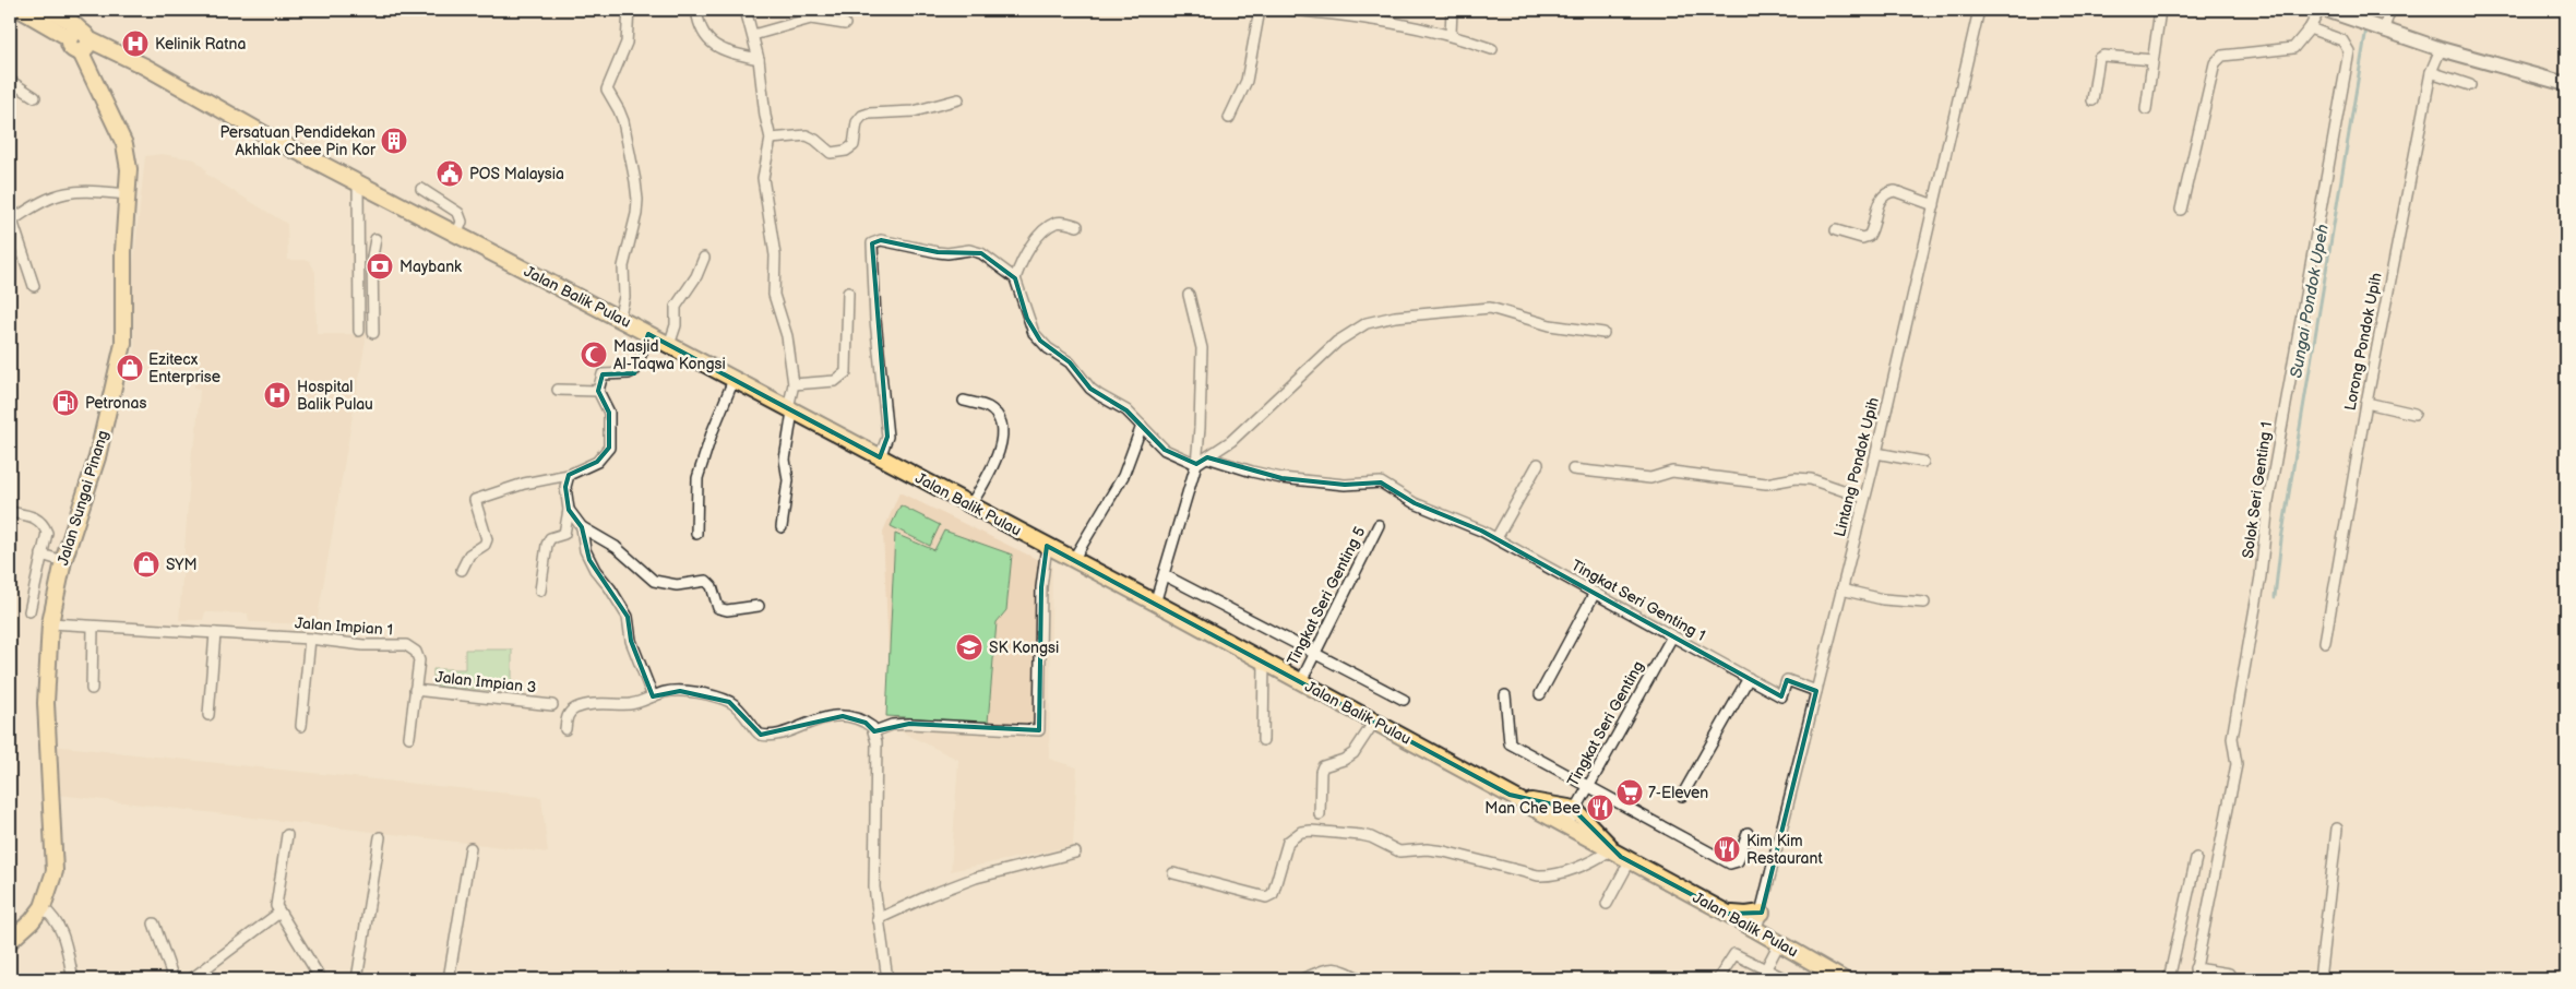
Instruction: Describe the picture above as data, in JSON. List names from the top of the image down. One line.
{"streets":{"main road":["Jalan Balik Pulau","Jalan Sungai Pinang"],"street":["Lorong Pondok Upih","Lintang Pondok Upih","Solok Seri Genting 1","Tingkat Seri Genting 5","Tingkat Seri Genting 1","Jalan Impian 1","Jalan Impian 3","Tingkat Seri Genting"]},"crossings":[["Jalan Balik Pulau","Lintang Pondok Upih"],["Jalan Balik Pulau","Jalan Sungai Pinang"],["Jalan Balik Pulau","Tingkat Seri Genting 5"],["Jalan Balik Pulau","Tingkat Seri Genting"],["Lintang Pondok Upih","Tingkat Seri Genting 1"],["Jalan Sungai Pinang","Jalan Impian 1"],["Tingkat Seri Genting 1","Tingkat Seri Genting"],["Jalan Impian 1","Jalan Impian 3"]],"water":["Sungai Pondok Upeh"],"places":{"hospital":["Kelinik Ratna","Hospital Balik Pulau"],"building":["Persatuan Pendidekan Akhlak Chee Pin Kor"],"public building":["POS Malaysia"],"bank":["Maybank"],"mosque":["Masjid Al-Taqwa Kongsi"],"shop":["Ezitecx Enterprise","SYM"],"fuel station":["Petronas"],"school or university":["SK Kongsi"],"supermarket":["7-Eleven"],"restaurant":["Man Che Bee","Kim Kim Restaurant"]}}
